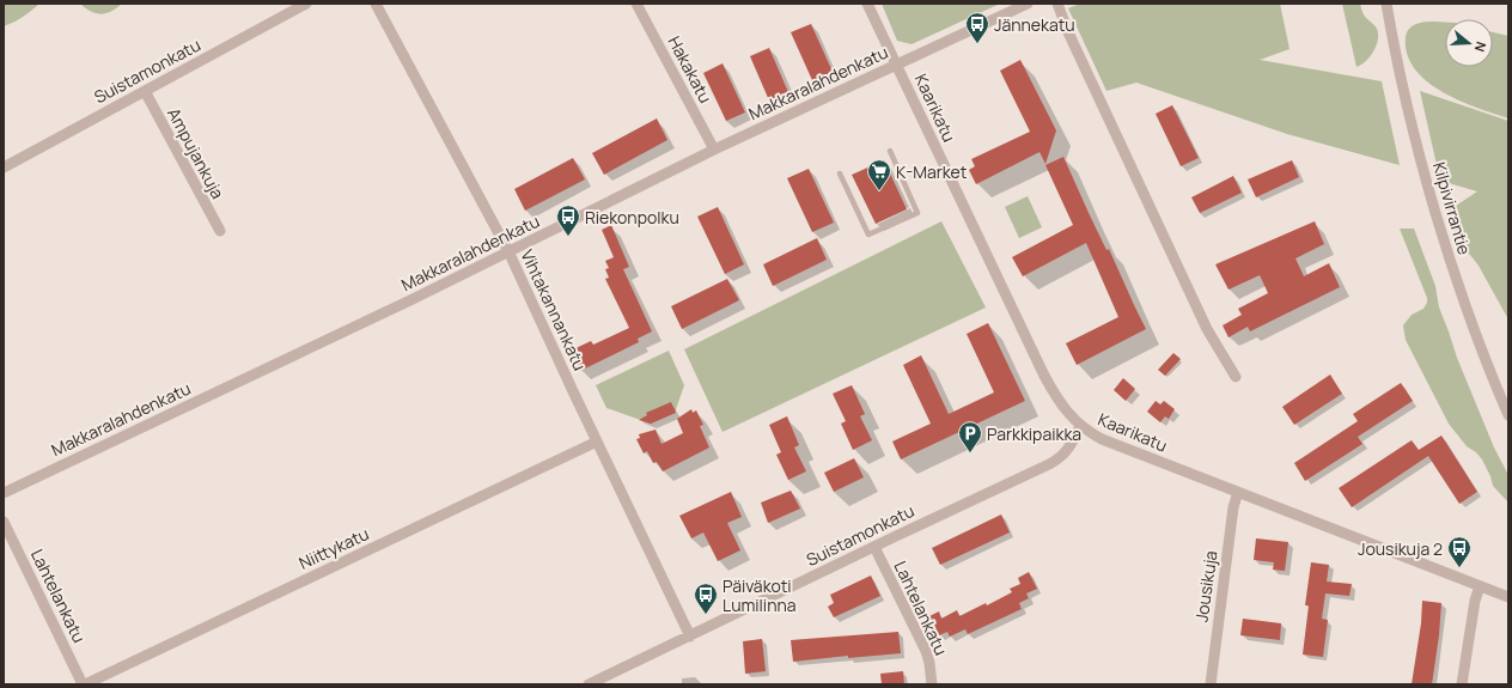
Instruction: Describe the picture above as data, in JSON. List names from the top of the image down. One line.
{"streets":{"street":["Hakakatu","Suistamonkatu","Makkaralahdenkatu","Kaarikatu","Ampujankuja","Kilpivirrantie","Vihtakannankatu","Niittykatu","Jousikuja","Lahtelankatu"]},"crossings":[["Hakakatu","Makkaralahdenkatu"],["Suistamonkatu","Kaarikatu"],["Suistamonkatu","Ampujankuja"],["Suistamonkatu","Vihtakannankatu"],["Suistamonkatu","Lahtelankatu"],["Makkaralahdenkatu","Kaarikatu"],["Makkaralahdenkatu","Vihtakannankatu"],["Kaarikatu","Jousikuja"],["Vihtakannankatu","Niittykatu"],["Niittykatu","Lahtelankatu"]],"places":{"bus stop":["Jännekatu","Riekonpolku","Jousikuja 2","Päiväkoti Lumilinna"],"supermarket":["K-Market"],"parking":["Parkkipaikka"]},"north":"right"}
